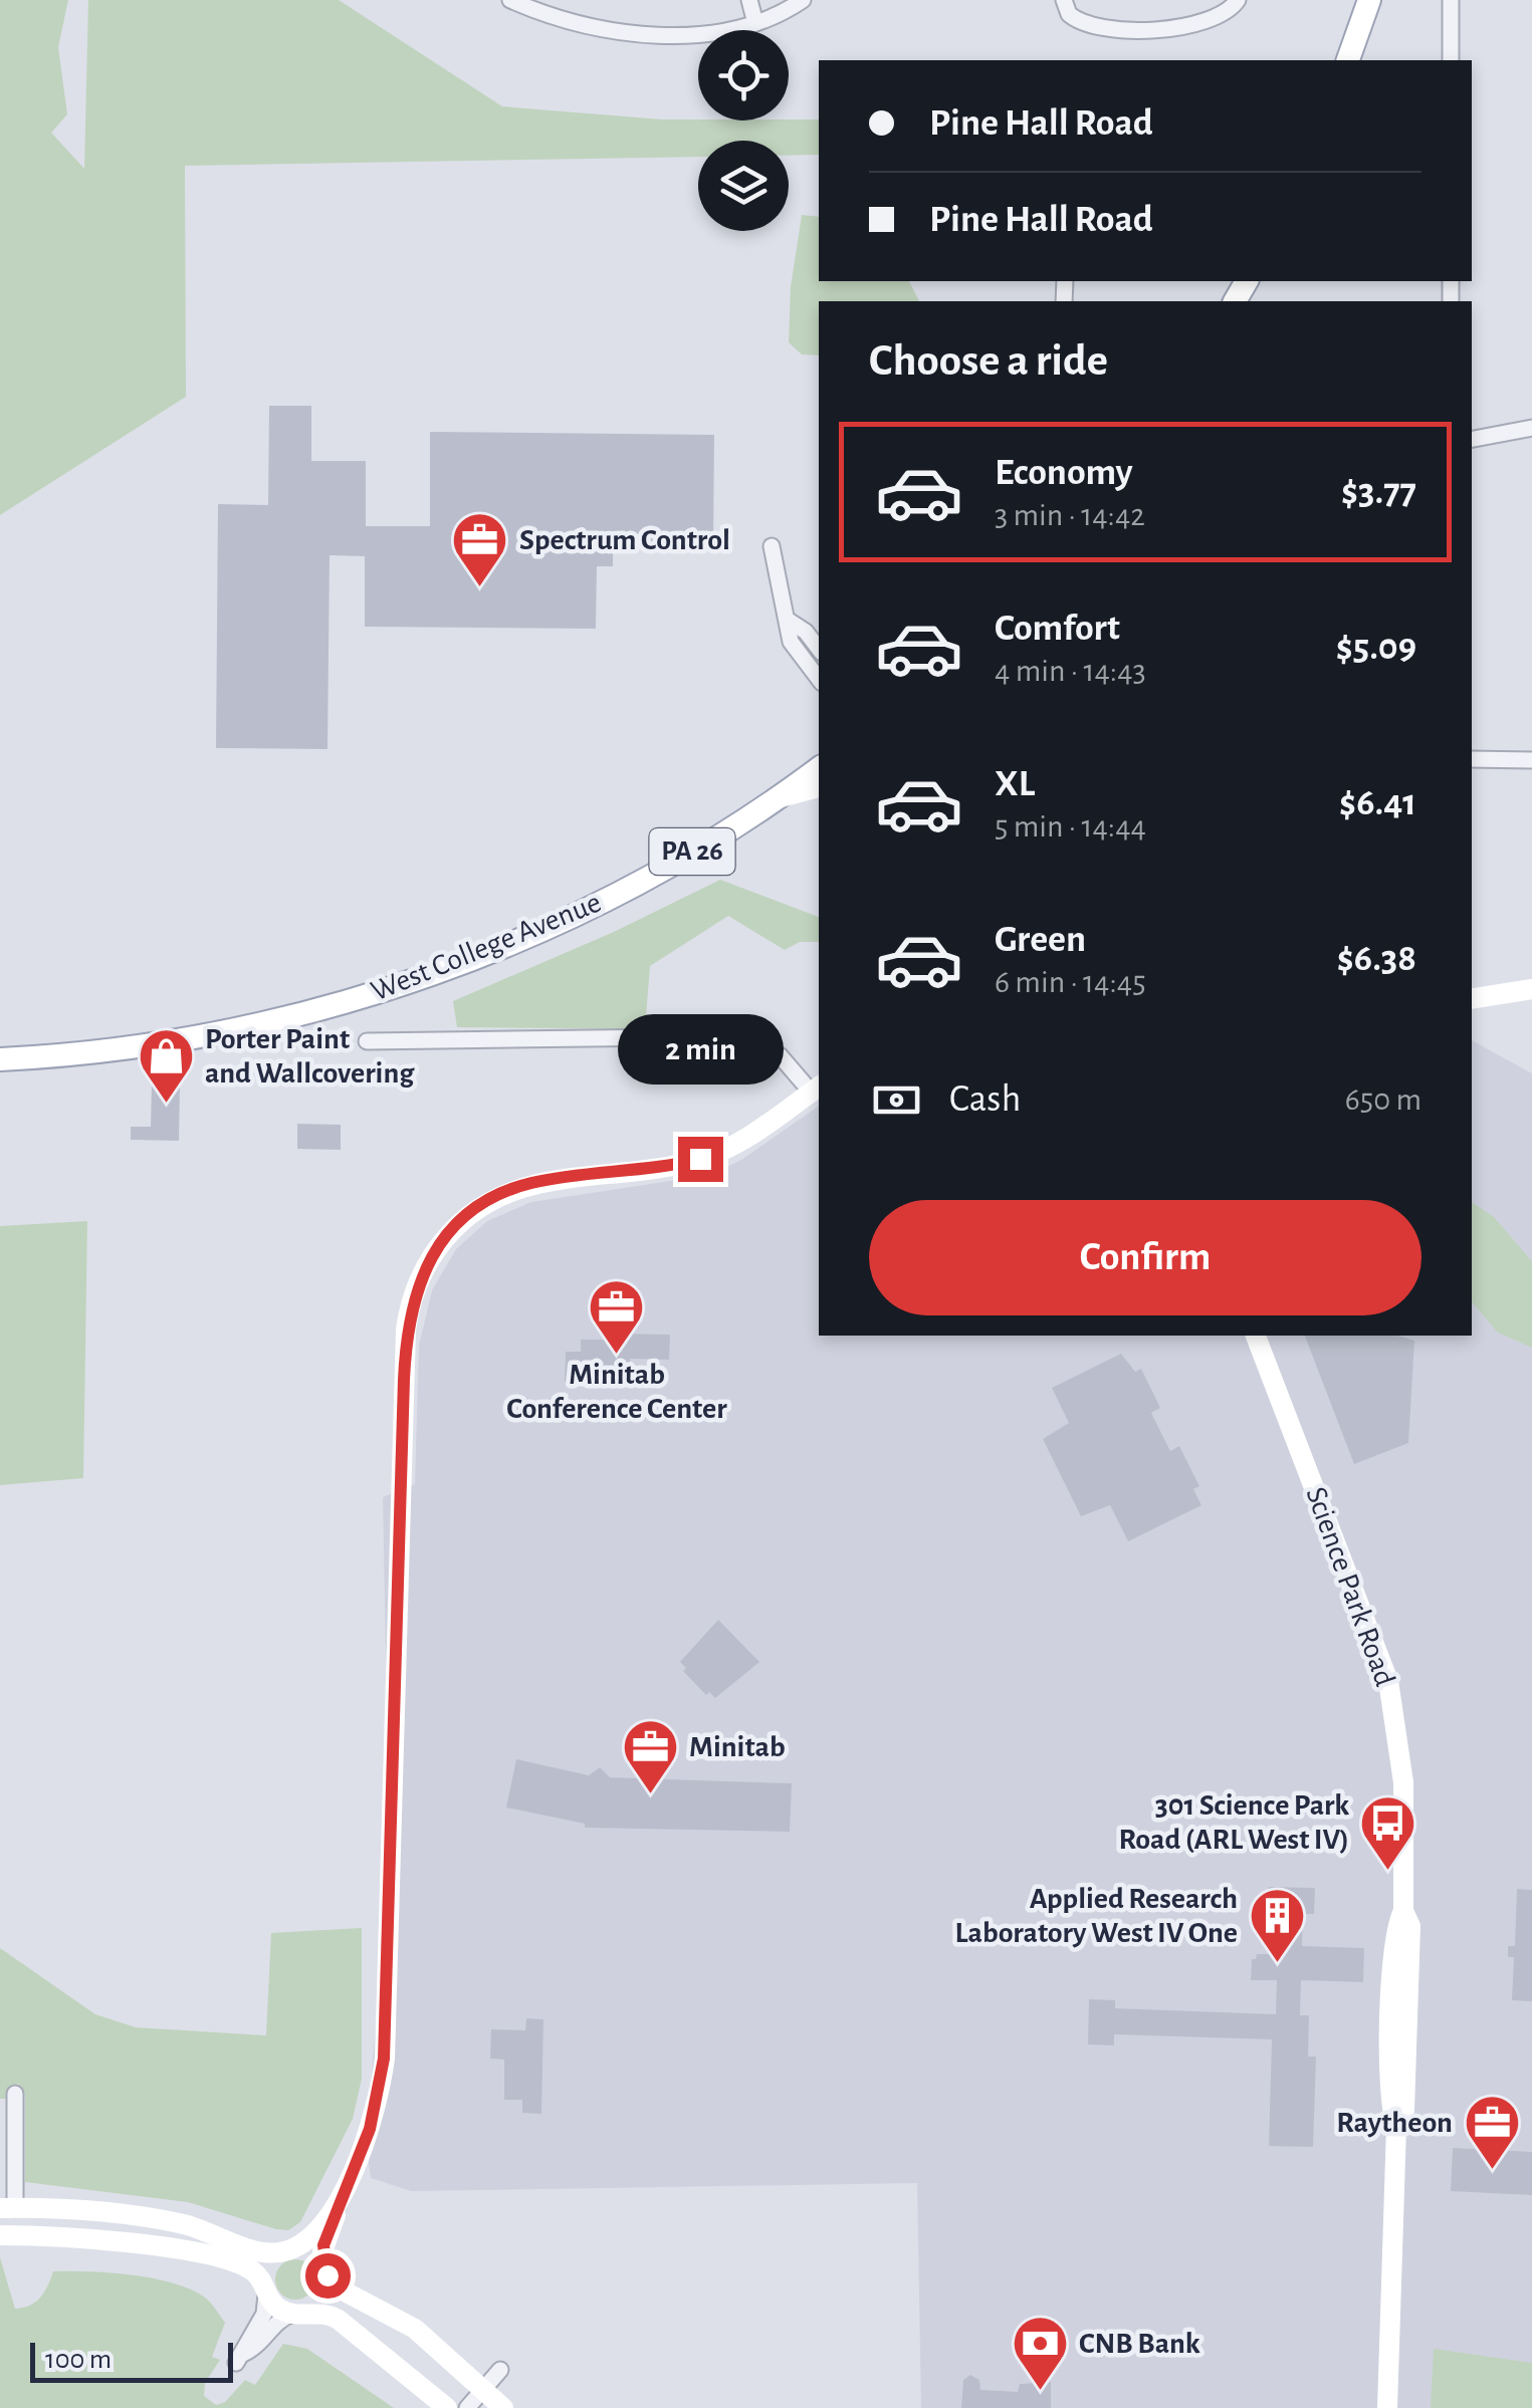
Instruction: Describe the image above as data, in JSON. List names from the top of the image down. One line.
{"streets":{"main road":["PA 26","West College Avenue"],"street":["Science Park Road"]},"places":{"office":["Spectrum Control","Minitab Conference Center","Minitab","Raytheon"],"shop":["Porter Paint and Wallcovering"],"bus stop":["301 Science Park Road (ARL West IV)"],"building":["Applied Research Laboratory West IV One"],"bank":["CNB Bank"]},"scale_bar":"100 m","page":{"banner":["Pine Hall Road","Pine Hall Road"],"heading":"Choose a ride","list":[{"name":"Economy","note":"3 min · 14:42","value":"$3.77"},{"name":"Comfort","note":"4 min · 14:43","value":"$5.09"},{"name":"XL","note":"5 min · 14:44","value":"$6.41"},{"name":"Green","note":"6 min · 14:45","value":"$6.38"}],"bubble":"2 min","pay":["Cash","650 m"],"buttons":"Confirm","scale":"100 m"}}
